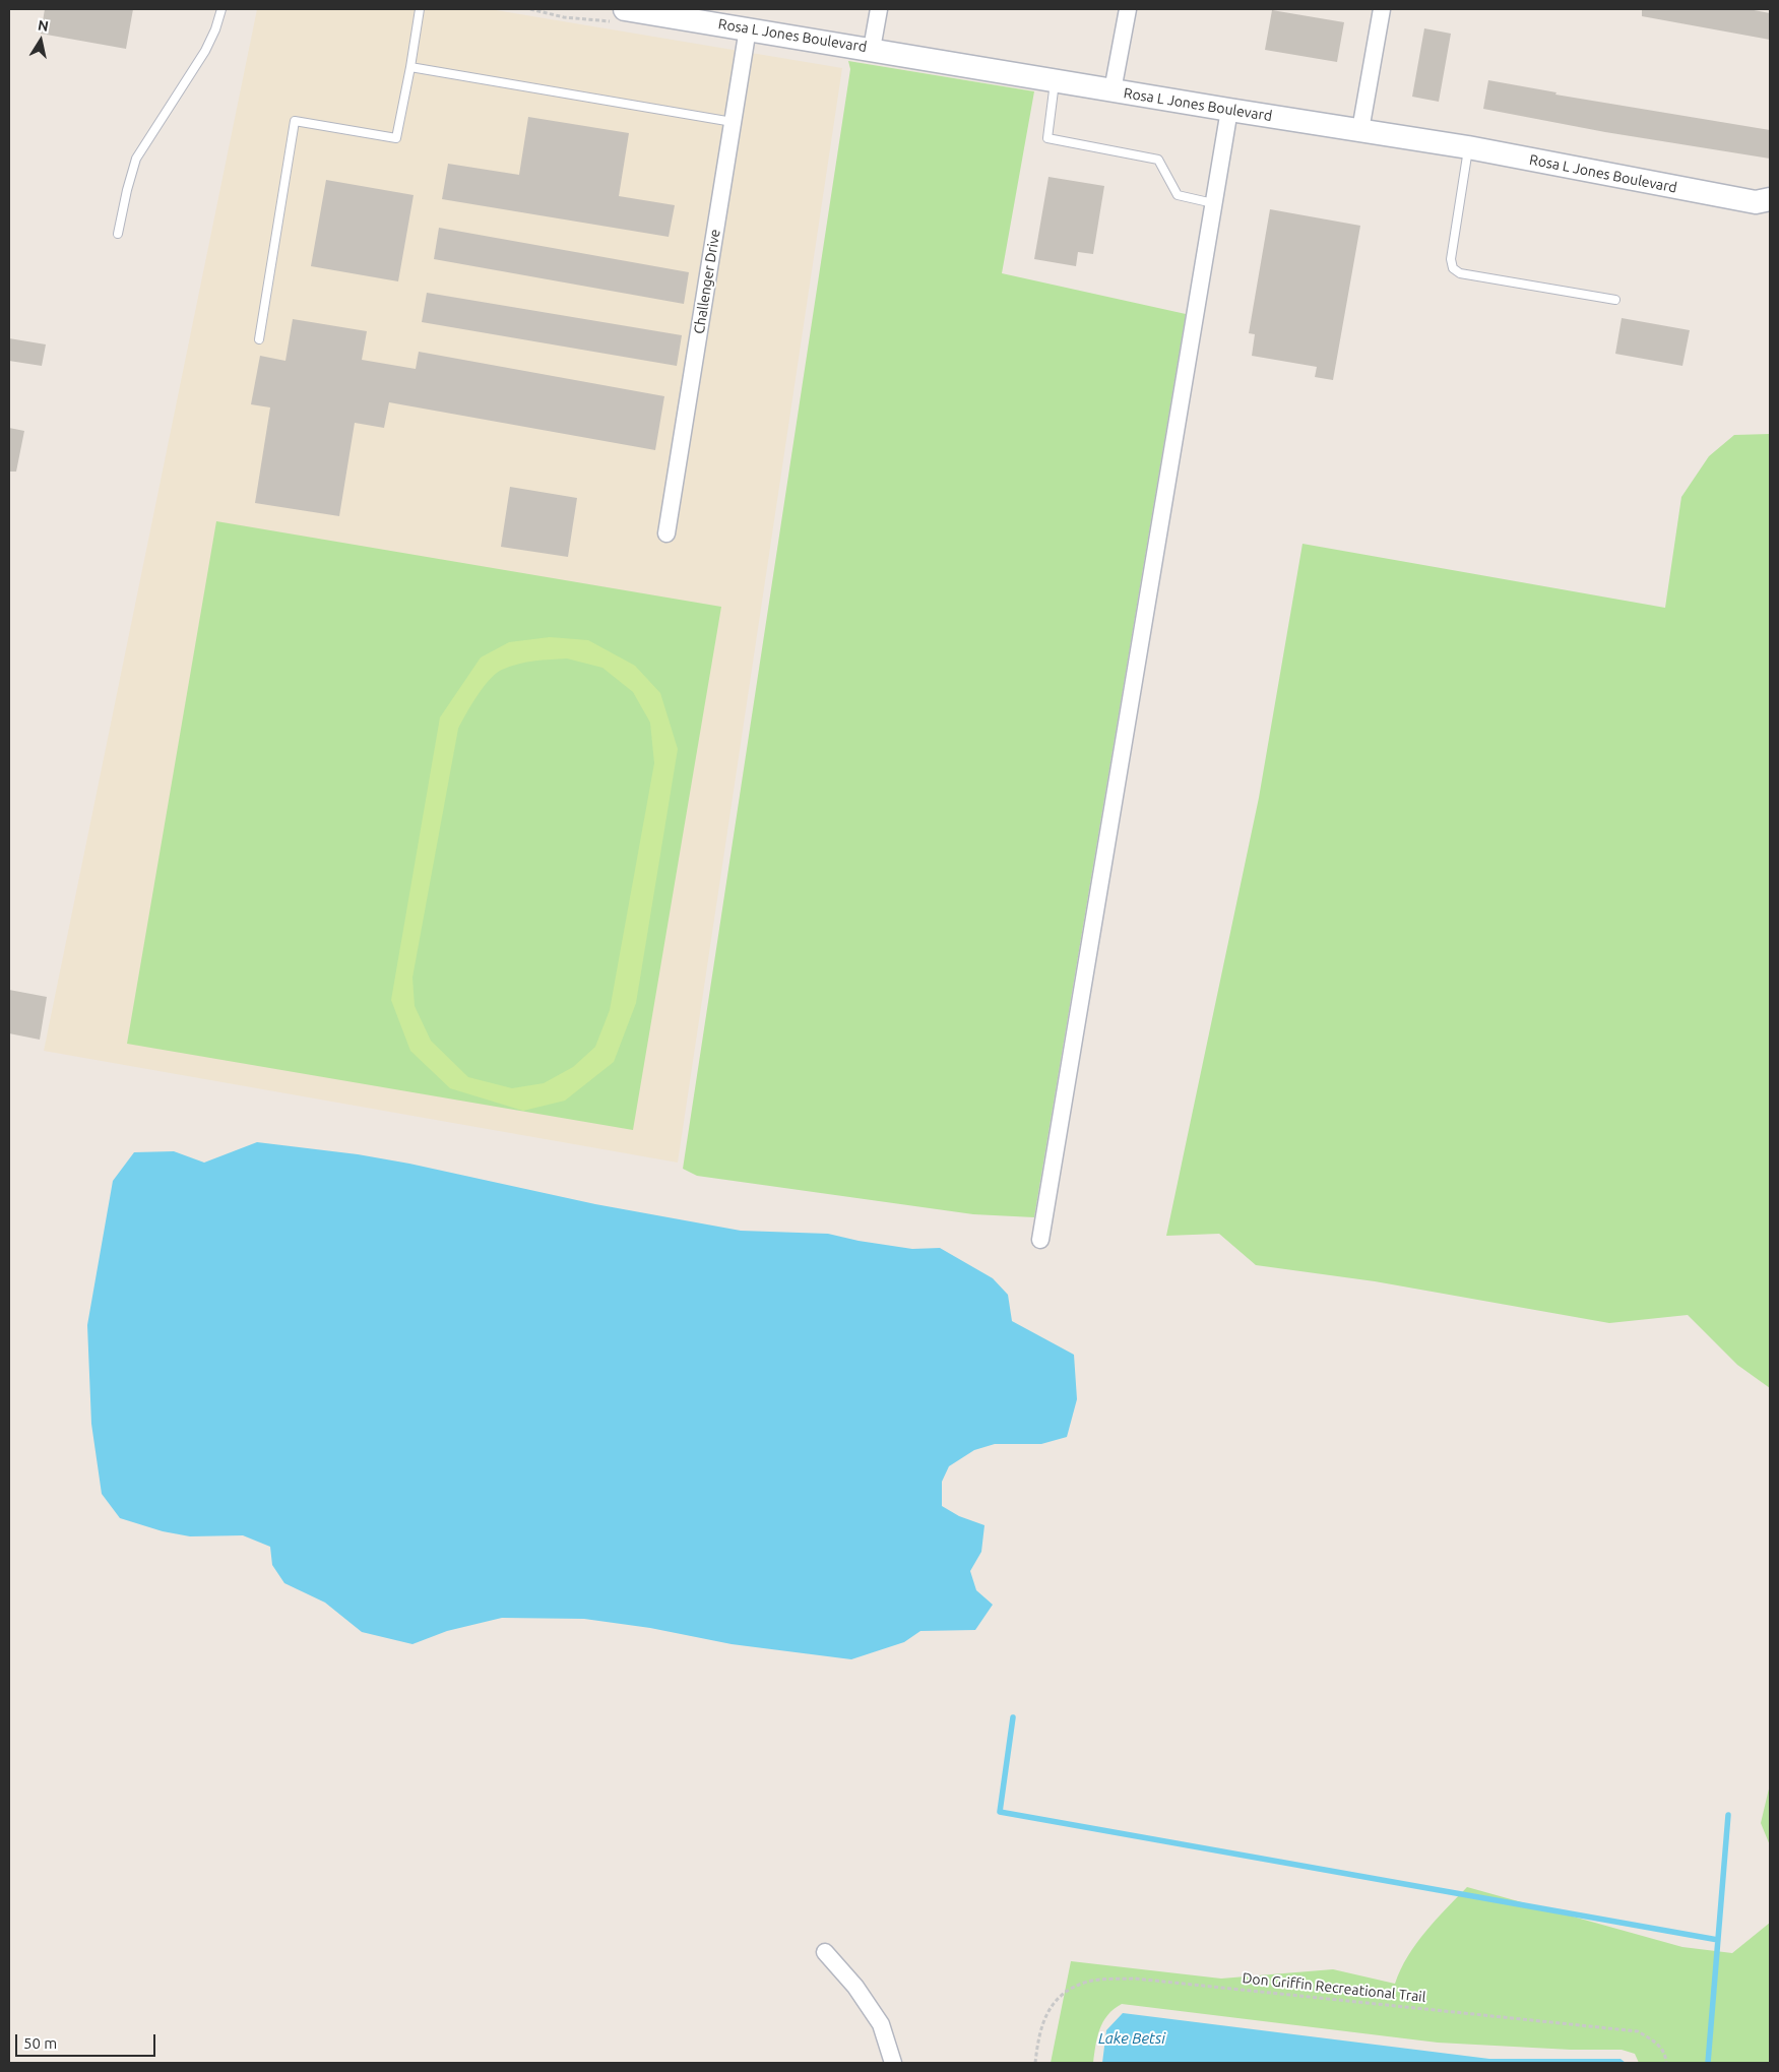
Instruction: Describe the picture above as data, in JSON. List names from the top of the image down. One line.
{"streets":{"street":["Rosa L Jones Boulevard","Challenger Drive"],"path":["Don Griffin Recreational Trail"]},"crossings":[["Rosa L Jones Boulevard","Challenger Drive"]],"water":["Lake Betsi"],"scale_bar":"50 m","north":"top"}
